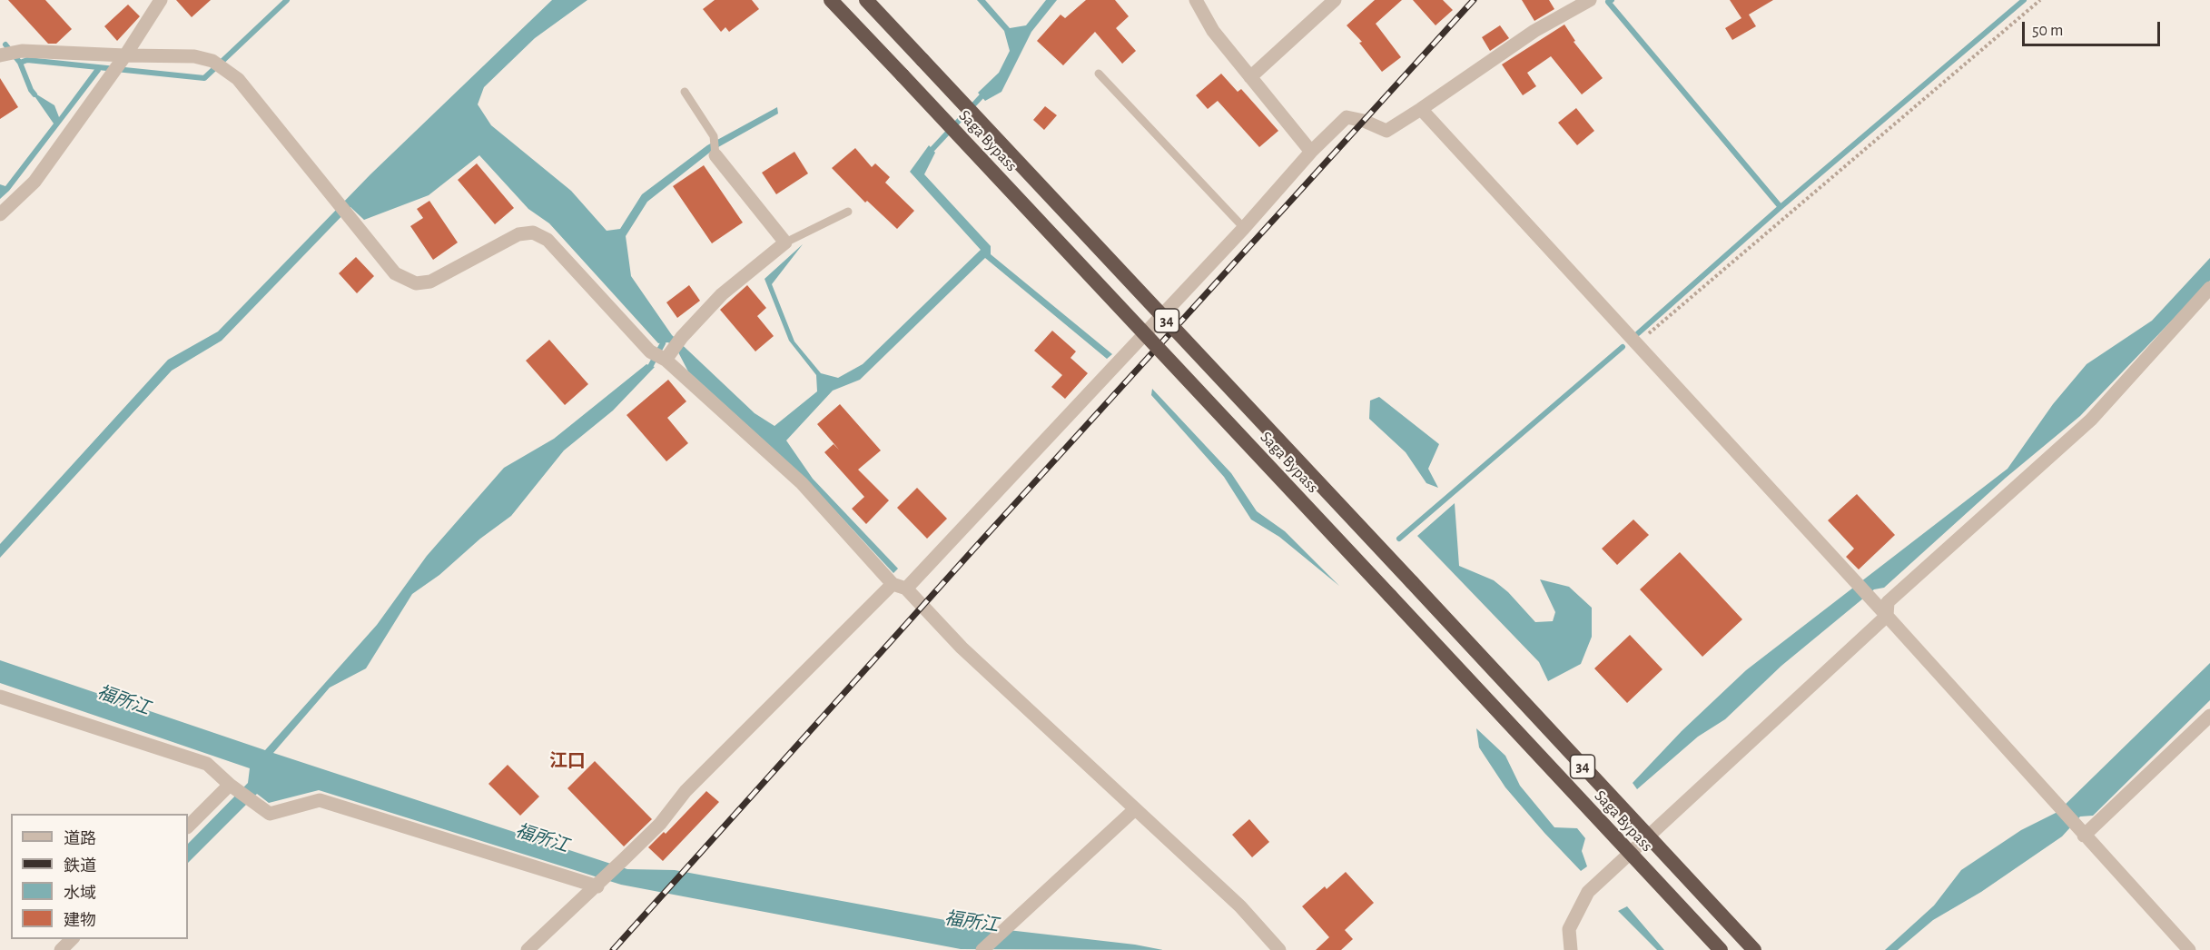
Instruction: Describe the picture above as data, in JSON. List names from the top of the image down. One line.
{"streets":{"highway":["Saga Bypass","34"]},"districts":["江口"],"water":["福所江"],"legend":["道路","鉄道","水域","建物"],"scale_bar":"50 m"}
